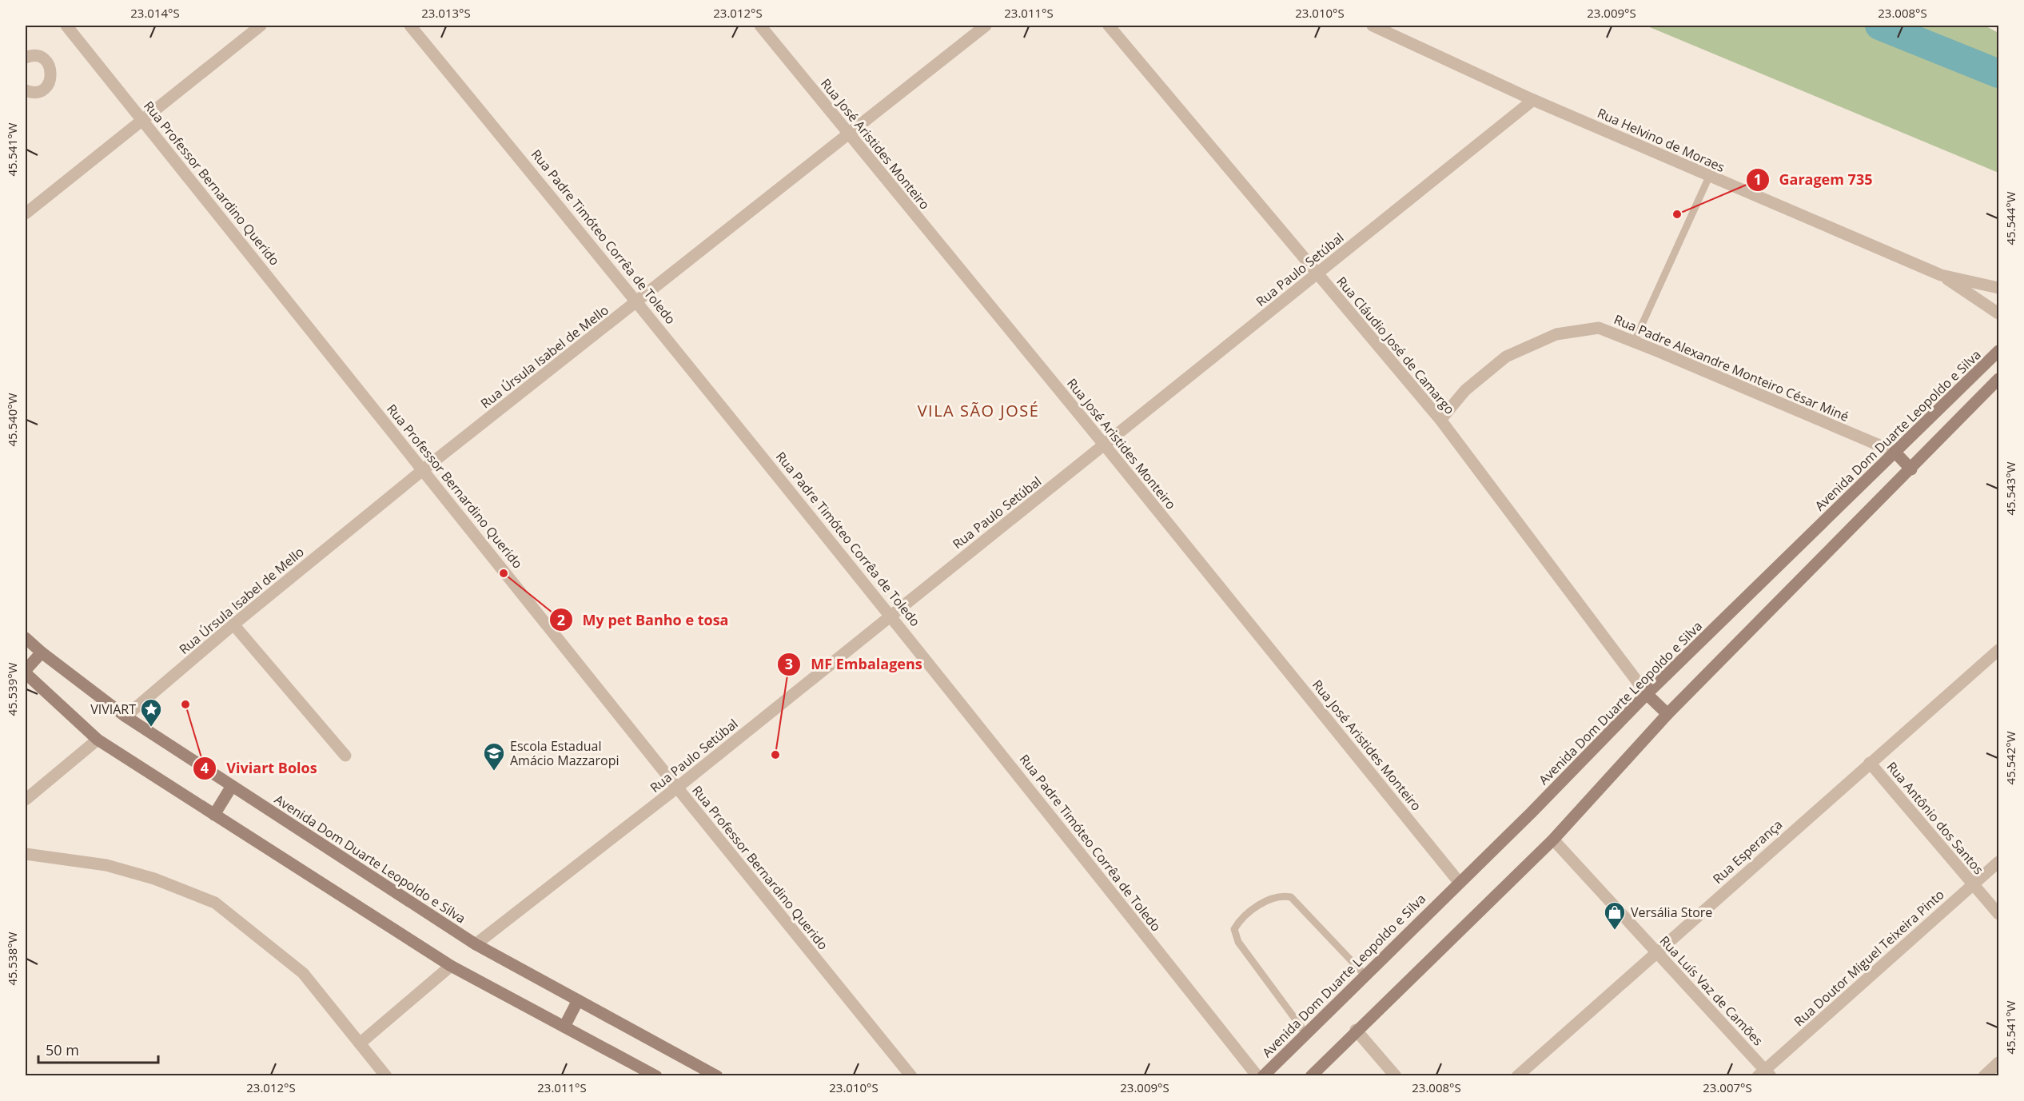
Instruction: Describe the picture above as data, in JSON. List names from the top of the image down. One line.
{"streets":{"main road":["Avenida Dom Duarte Leopoldo e Silva"],"street":["Rua Helvino de Moraes","Rua José Aristides Monteiro","Rua Professor Bernardino Querido","Rua Padre Timóteo Corrêa de Toledo","Rua Paulo Setúbal","Rua Cláudio José de Camargo","Rua Úrsula Isabel de Mello","Rua Padre Alexandre Monteiro César Miné","Rua Antônio dos Santos","Rua Esperança","Rua Doutor Miguel Teixeira Pinto","Rua Luís Vaz de Camões"]},"crossings":[["Rua Helvino de Moraes","Rua Paulo Setúbal"],["Rua José Aristides Monteiro","Rua Paulo Setúbal"],["Rua José Aristides Monteiro","Rua Úrsula Isabel de Mello"],["Rua José Aristides Monteiro","Avenida Dom Duarte Leopoldo e Silva"],["Rua Professor Bernardino Querido","Rua Paulo Setúbal"],["Rua Professor Bernardino Querido","Rua Úrsula Isabel de Mello"],["Rua Padre Timóteo Corrêa de Toledo","Rua Paulo Setúbal"],["Rua Padre Timóteo Corrêa de Toledo","Rua Úrsula Isabel de Mello"],["Rua Paulo Setúbal","Rua Cláudio José de Camargo"],["Rua Paulo Setúbal","Avenida Dom Duarte Leopoldo e Silva"],["Rua Cláudio José de Camargo","Rua Padre Alexandre Monteiro César Miné"],["Rua Cláudio José de Camargo","Avenida Dom Duarte Leopoldo e Silva"],["Rua Úrsula Isabel de Mello","Avenida Dom Duarte Leopoldo e Silva"],["Rua Padre Alexandre Monteiro César Miné","Avenida Dom Duarte Leopoldo e Silva"],["Rua Antônio dos Santos","Rua Esperança"],["Rua Antônio dos Santos","Rua Doutor Miguel Teixeira Pinto"],["Rua Esperança","Rua Luís Vaz de Camões"],["Rua Doutor Miguel Teixeira Pinto","Rua Luís Vaz de Camões"]],"districts":["VILA SÃO JOSÉ"],"places":{"other":["Garagem 735","My pet Banho e tosa","Viviart Bolos","MF Embalagens"],"place":["VIVIART"],"school or university":["Escola Estadual Amácio Mazzaropi"],"shop":["Versália Store"]},"scale_bar":"50 m","coordinates":["23.014°S","23.013°S","23.012°S","23.011°S","23.010°S","23.009°S","23.008°S","45.541°W","45.544°W","45.540°W","45.543°W","45.539°W","45.542°W","45.538°W","23.007°S"]}
